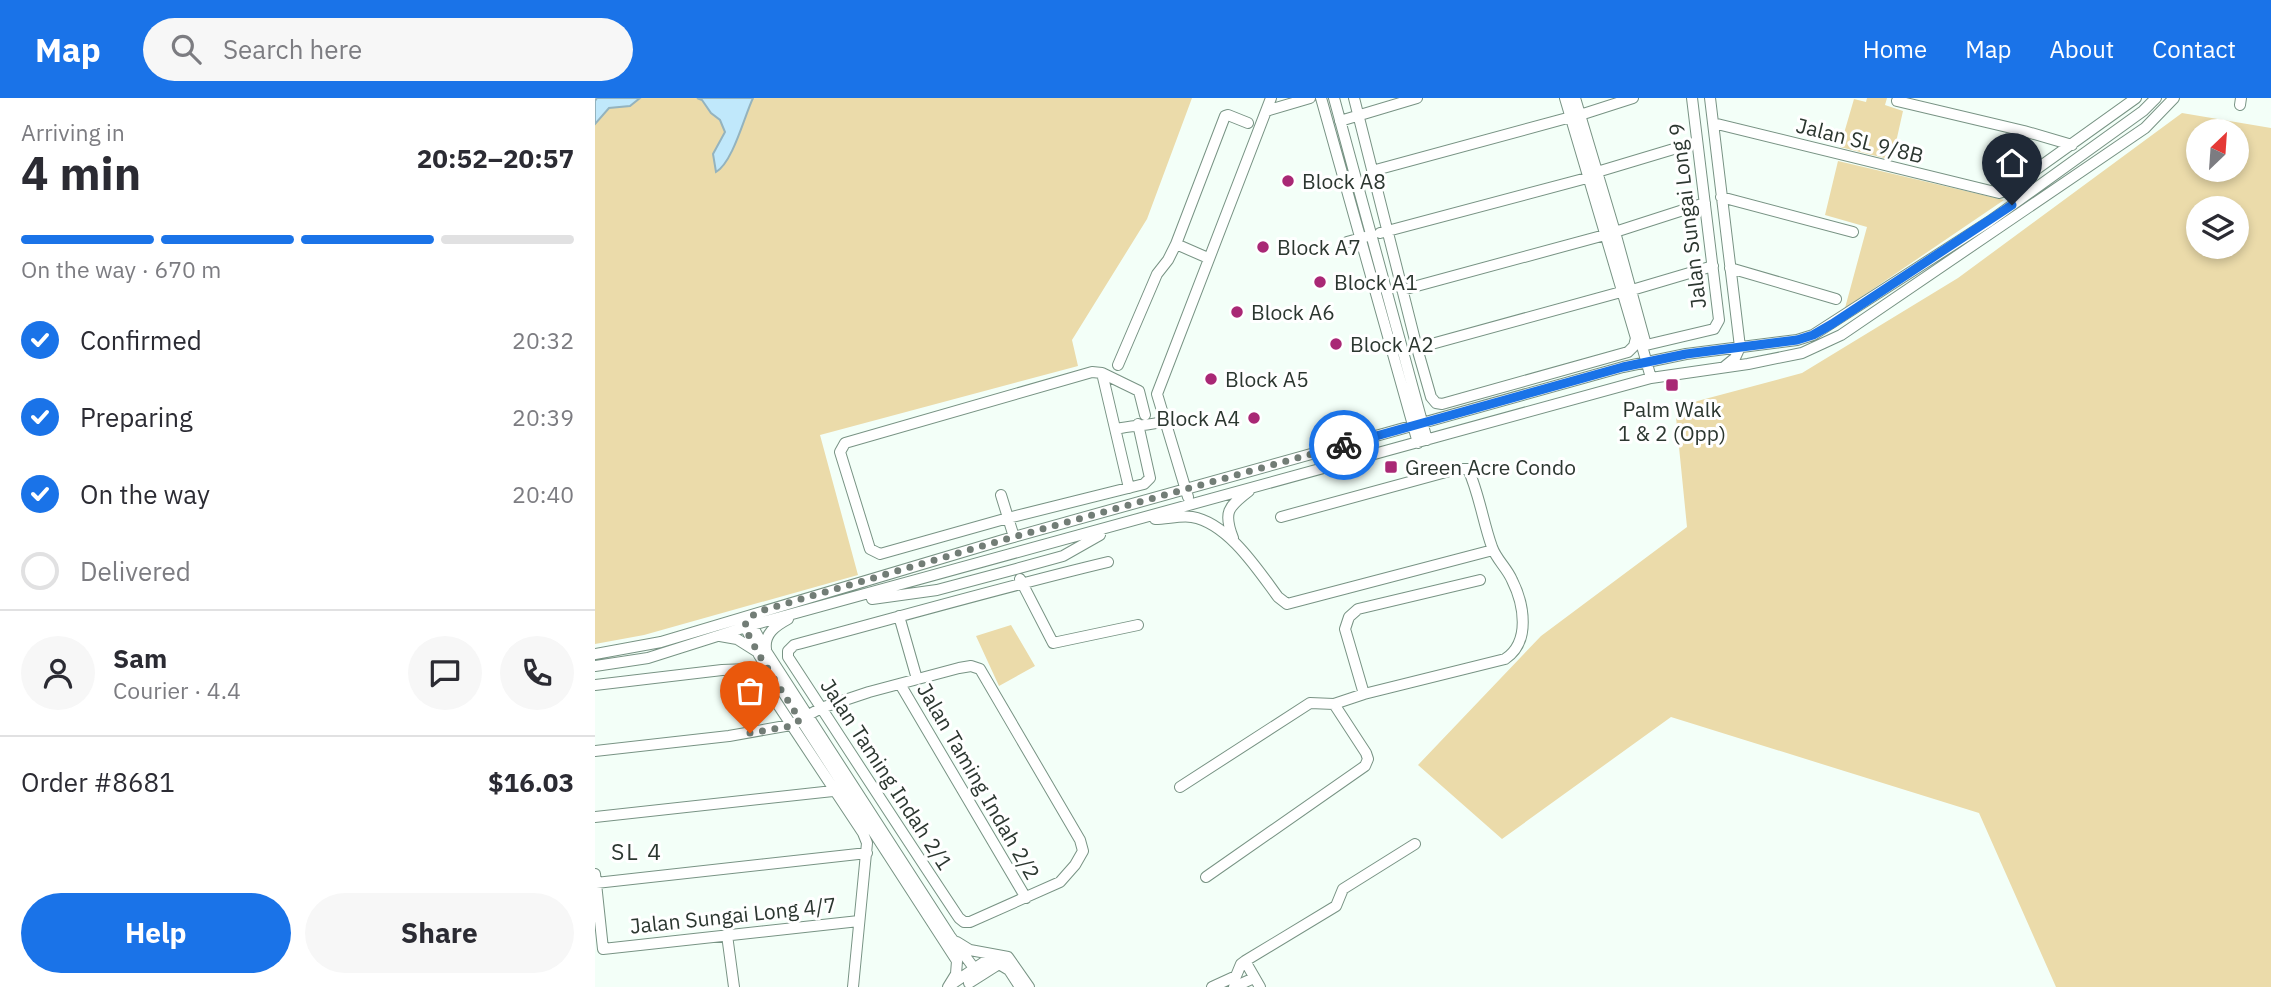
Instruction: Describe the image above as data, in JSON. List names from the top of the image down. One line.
{"streets":{"street":["Jalan SL 9/8B","Jalan Sungai Long 9","Jalan Taming Indah 2/1","Jalan Taming Indah 2/2","Jalan Sungai Long 4/7"]},"crossings":[["Jalan Taming Indah 2/1","Jalan Taming Indah 2/2"]],"districts":["SL 4"],"places":{"other":["Block A8","Block A7","Block A1","Block A6","Block A2","Block A5","Block A4"],"transit":["Palm Walk 1 & 2 (Opp)","Green Acre Condo"]},"north":"top right","page":{"header":"Map","search":"Search here","nav":["Home","Map","About","Contact"],"heading":["4 min","Arriving in","20:52–20:57"],"panel":["Sam","Courier · 4.4","Order #8681","$16.03"],"bar":"On the way · 670 m","list":[["Confirmed","20:32"],["Preparing","20:39"],["On the way","20:40"],"Delivered"],"buttons":["Help","Share"]}}
